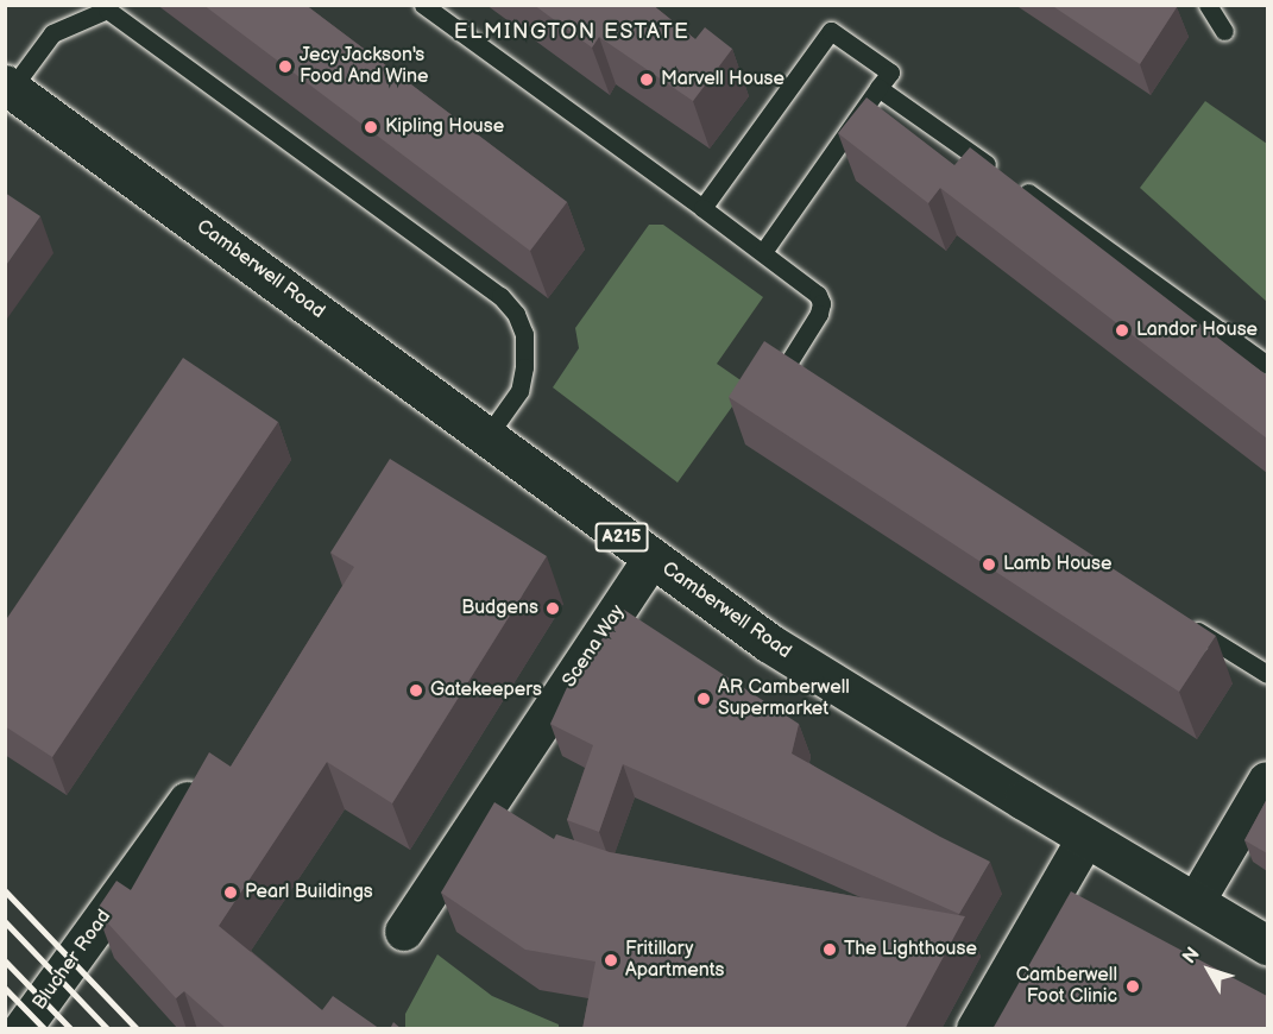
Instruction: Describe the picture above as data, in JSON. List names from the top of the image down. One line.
{"streets":{"main road":["Camberwell Road","A215"],"street":["Scena Way","Blucher Road"]},"crossings":[["Camberwell Road","Scena Way"]],"districts":["ELMINGTON ESTATE"],"places":["Jecy Jackson's Food And Wine","Marvell House","Kipling House","Landor House","Lamb House","Budgens","Gatekeepers","AR Camberwell Supermarket","Pearl Buildings","The Lighthouse","Fritillary Apartments","Camberwell Foot Clinic"],"north":"top left"}
